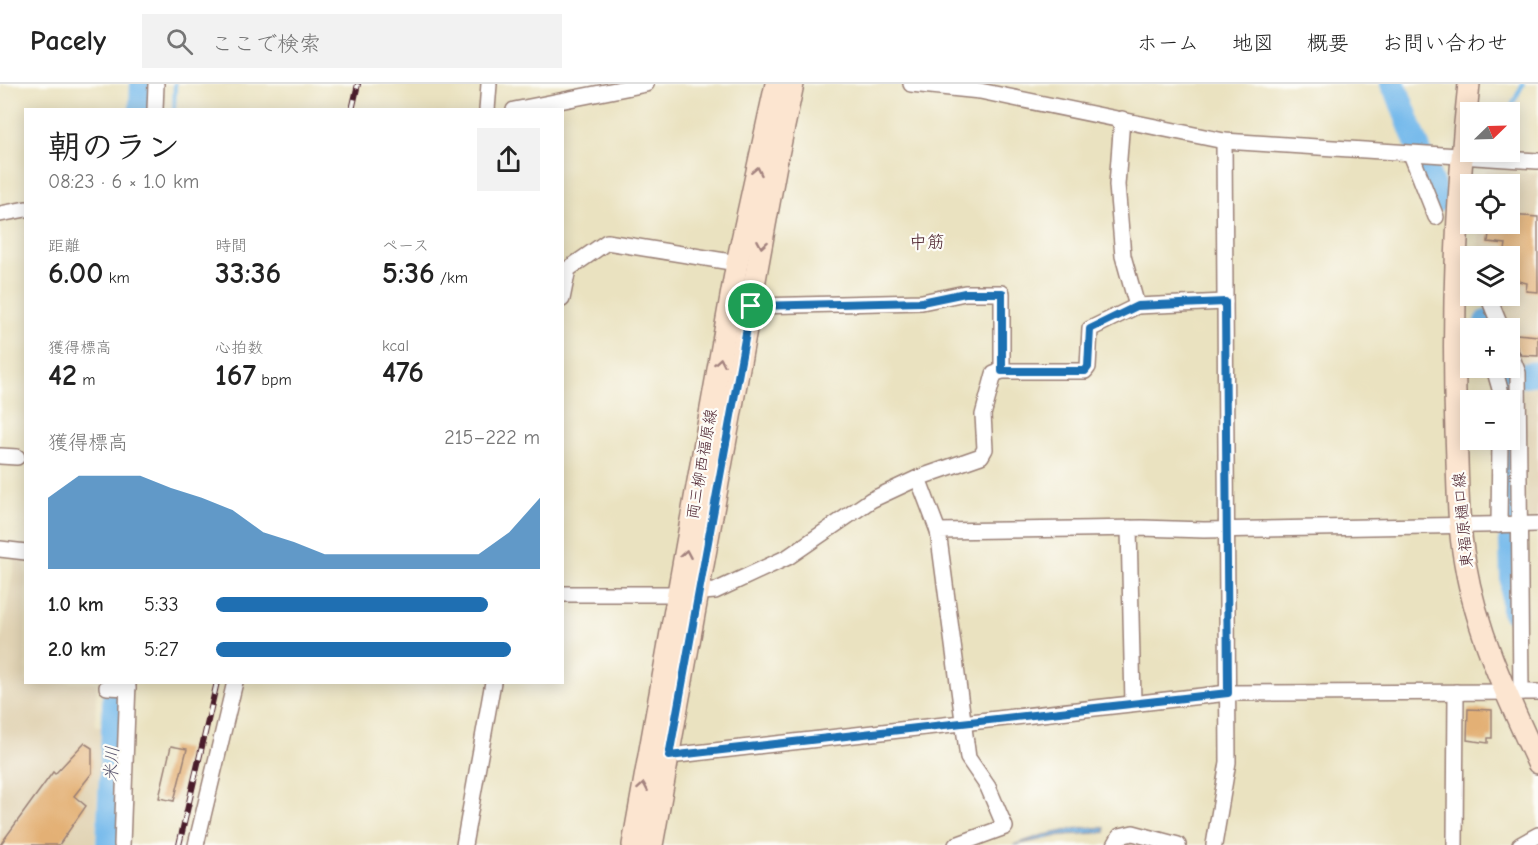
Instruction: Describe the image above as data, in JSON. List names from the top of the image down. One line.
{"streets":{"main road":["両三柳西福原線","東福原樋口線"]},"districts":["中筋"],"water":["米川"],"north":"top right","page":{"header":"Pacely","search":"ここで検索","nav":["ホーム","地図","概要","お問い合わせ"],"map_buttons":["+","−"],"heading":["朝のラン","08:23 · 6 × 1.0 km"],"stats":[["距離","6.00 km"],["時間","33:36"],["ペース","5:36 /km"],["獲得標高","42 m"],["心拍数","167 bpm"],["kcal","476"]],"chart":["獲得標高","215–222 m"],"list":[{"name":"1.0 km","note":"5:33"},{"name":"2.0 km","note":"5:27"}]}}
